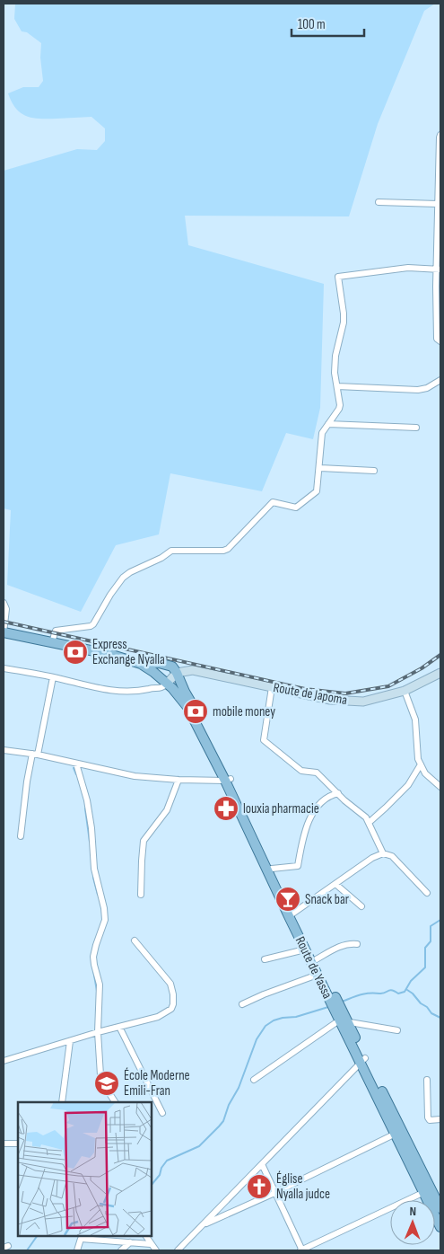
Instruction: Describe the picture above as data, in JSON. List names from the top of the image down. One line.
{"streets":{"main road":["Route de Yassa"],"street":["Route de Japoma"]},"places":{"bank":["Express Exchange Nyalla","mobile money"],"pharmacy":["louxia pharmacie"],"bar":["Snack bar"],"school or university":["École Moderne Emili-Fran"],"church":["Église Nyalla judce"]},"scale_bar":"100 m","north":"top"}
